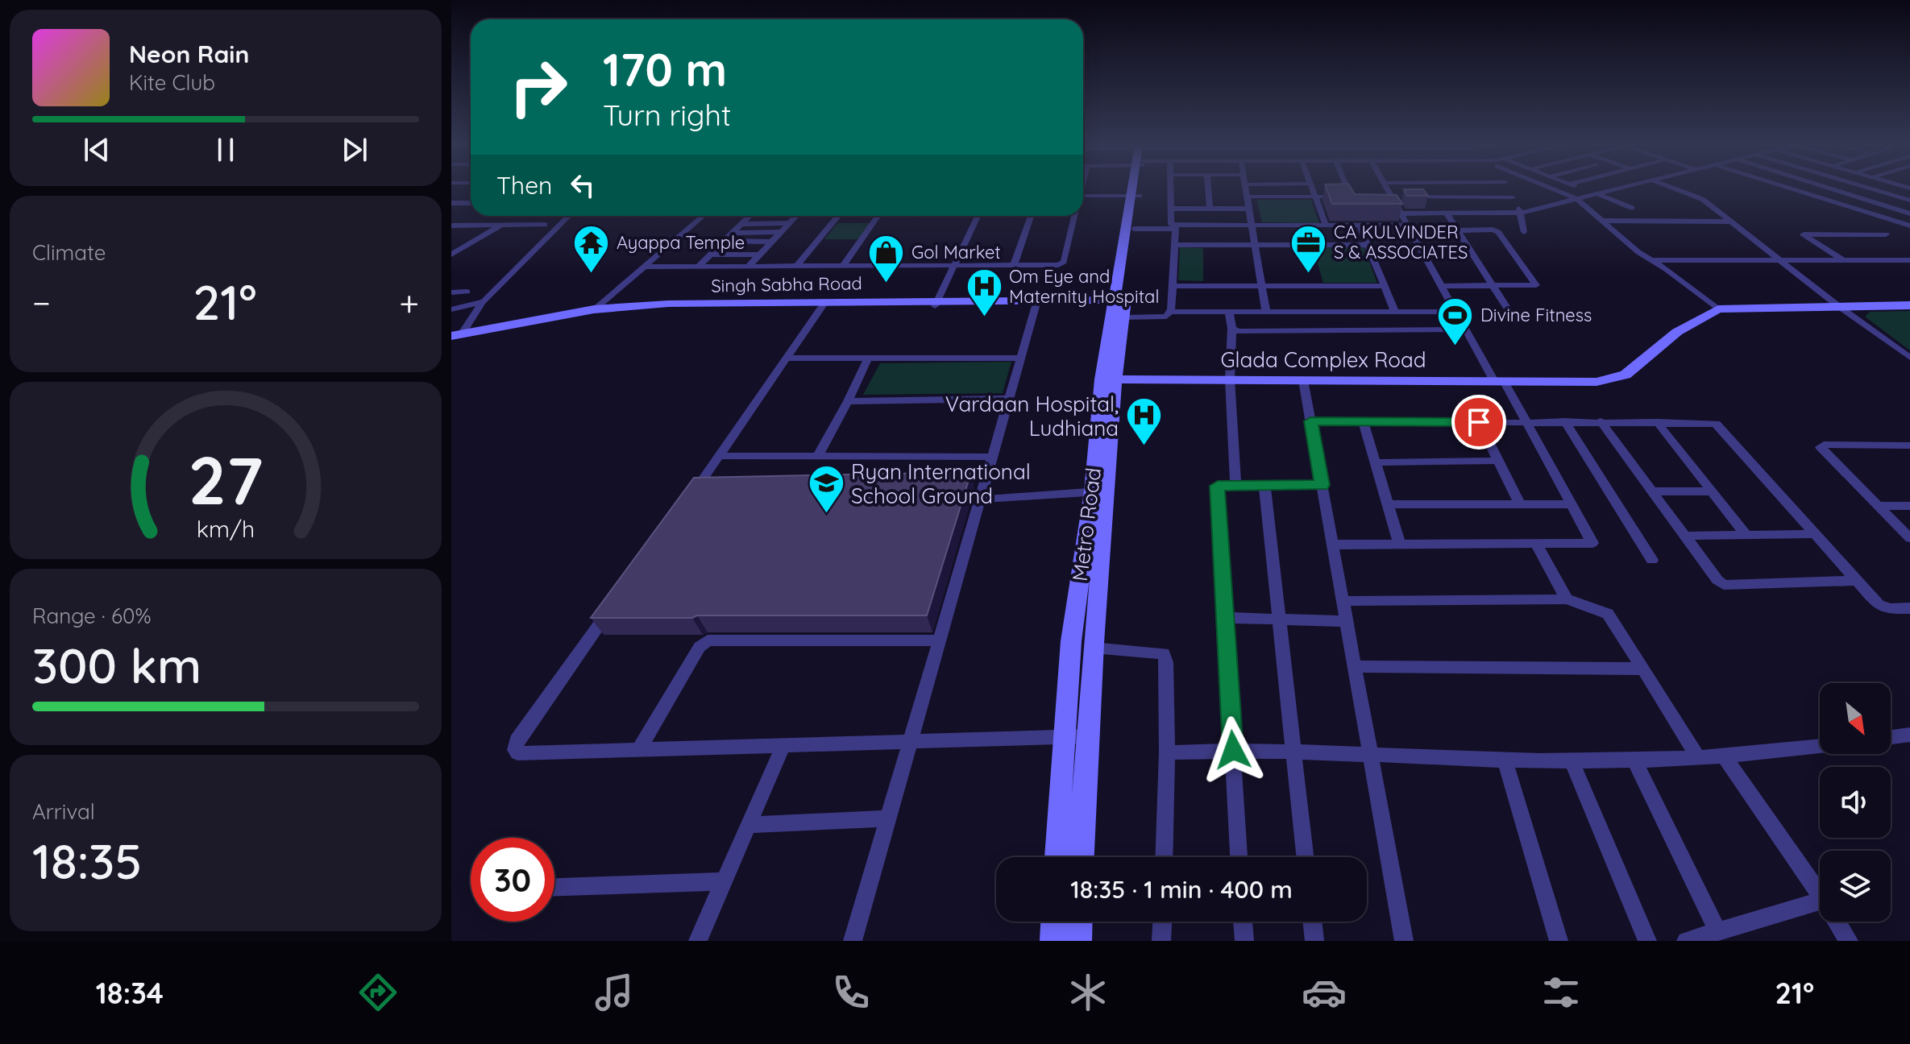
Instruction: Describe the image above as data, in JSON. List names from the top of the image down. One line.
{"streets":{"street":["Singh Sabha Road","Glada Complex Road","Metro Road"]},"crossings":[["Singh Sabha Road","Metro Road"],["Glada Complex Road","Metro Road"]],"places":{"temple":["Ayappa Temple"],"office":["CA KULVINDER S & ASSOCIATES"],"shop":["Gol Market"],"hospital":["Om Eye and Maternity Hospital","Vardaan Hospital, Ludhiana"],"sports":["Divine Fitness"],"school or university":["Ryan International School Ground"]},"north":"bottom right","page":{"turn":["170 m","Turn right"],"song":["Neon Rain","Kite Club"],"then":"Then","tile":["Climate",["Range · 60%","300 km"],["Arrival","18:35"]],"heat":["−","21°","+"],"limit":"30","trip":"18:35 · 1 min · 400 m","tabs":["18:34","21°"],"gauge":["27","km/h"]}}
